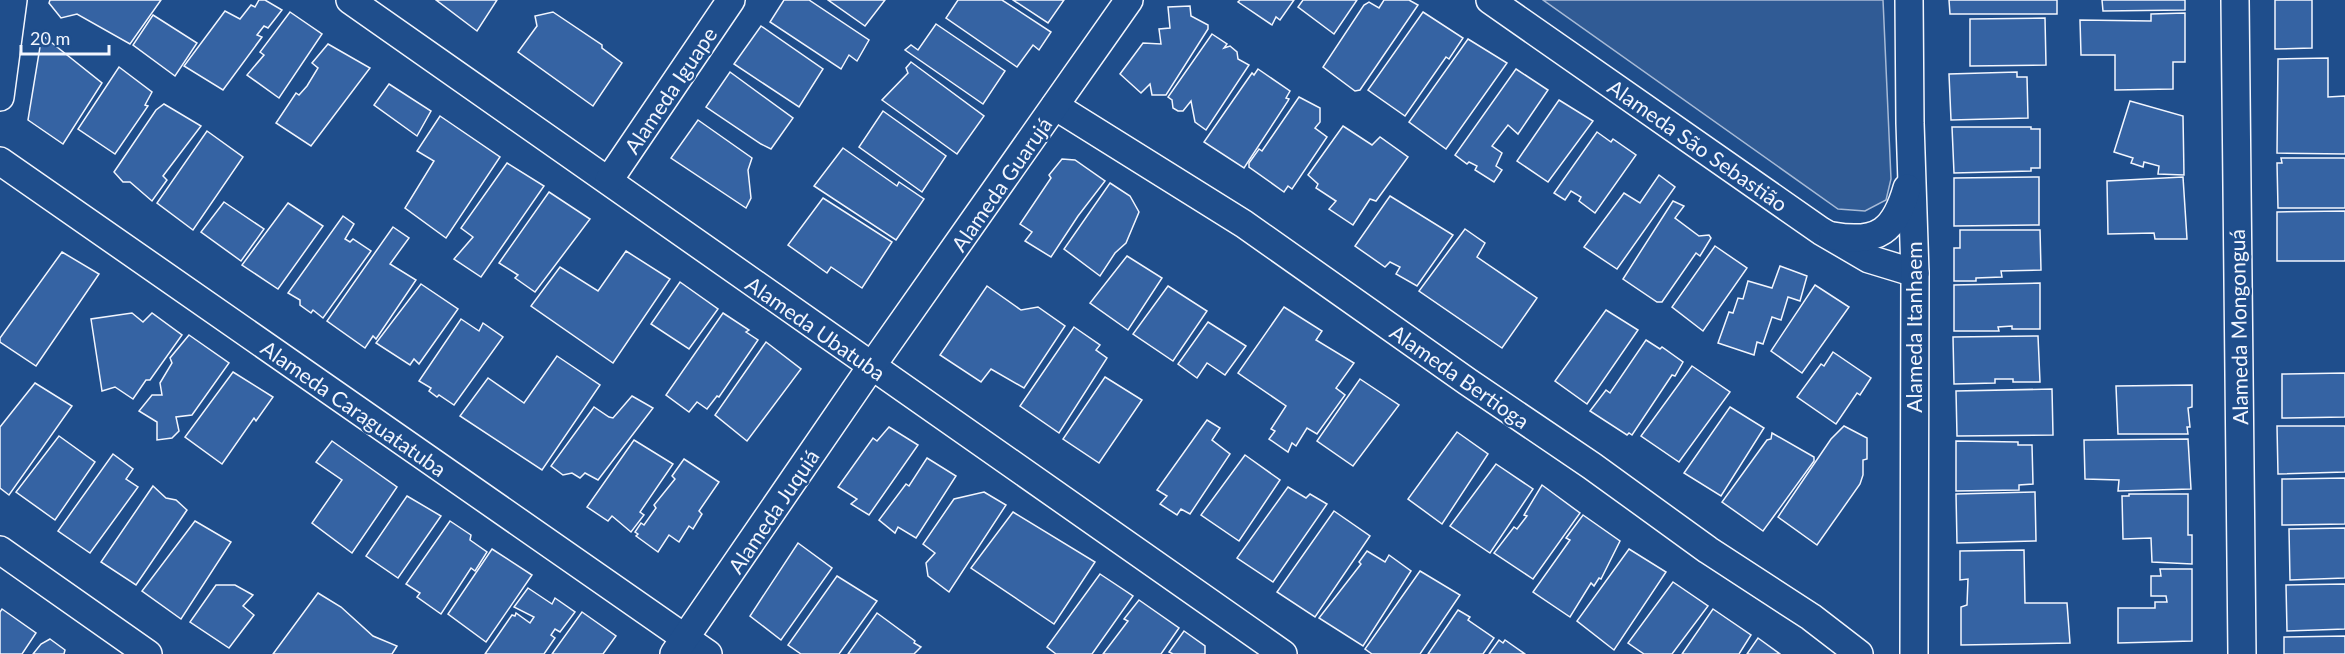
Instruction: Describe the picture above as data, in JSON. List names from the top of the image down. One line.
{"streets":{"street":["Alameda Iguape","Alameda São Sebastião","Alameda Guarujá","Alameda Itanhaem","Alameda Mongonguá","Alameda Ubatuba","Alameda Bertioga","Alameda Caraguatatuba","Alameda Juquiá"]},"crossings":[["Alameda Iguape","Alameda Ubatuba"],["Alameda São Sebastião","Alameda Itanhaem"],["Alameda Guarujá","Alameda Ubatuba"],["Alameda Guarujá","Alameda Bertioga"],["Alameda Guarujá","Alameda Juquiá"],["Alameda Ubatuba","Alameda Juquiá"],["Alameda Caraguatatuba","Alameda Juquiá"]],"scale_bar":"20 m"}
